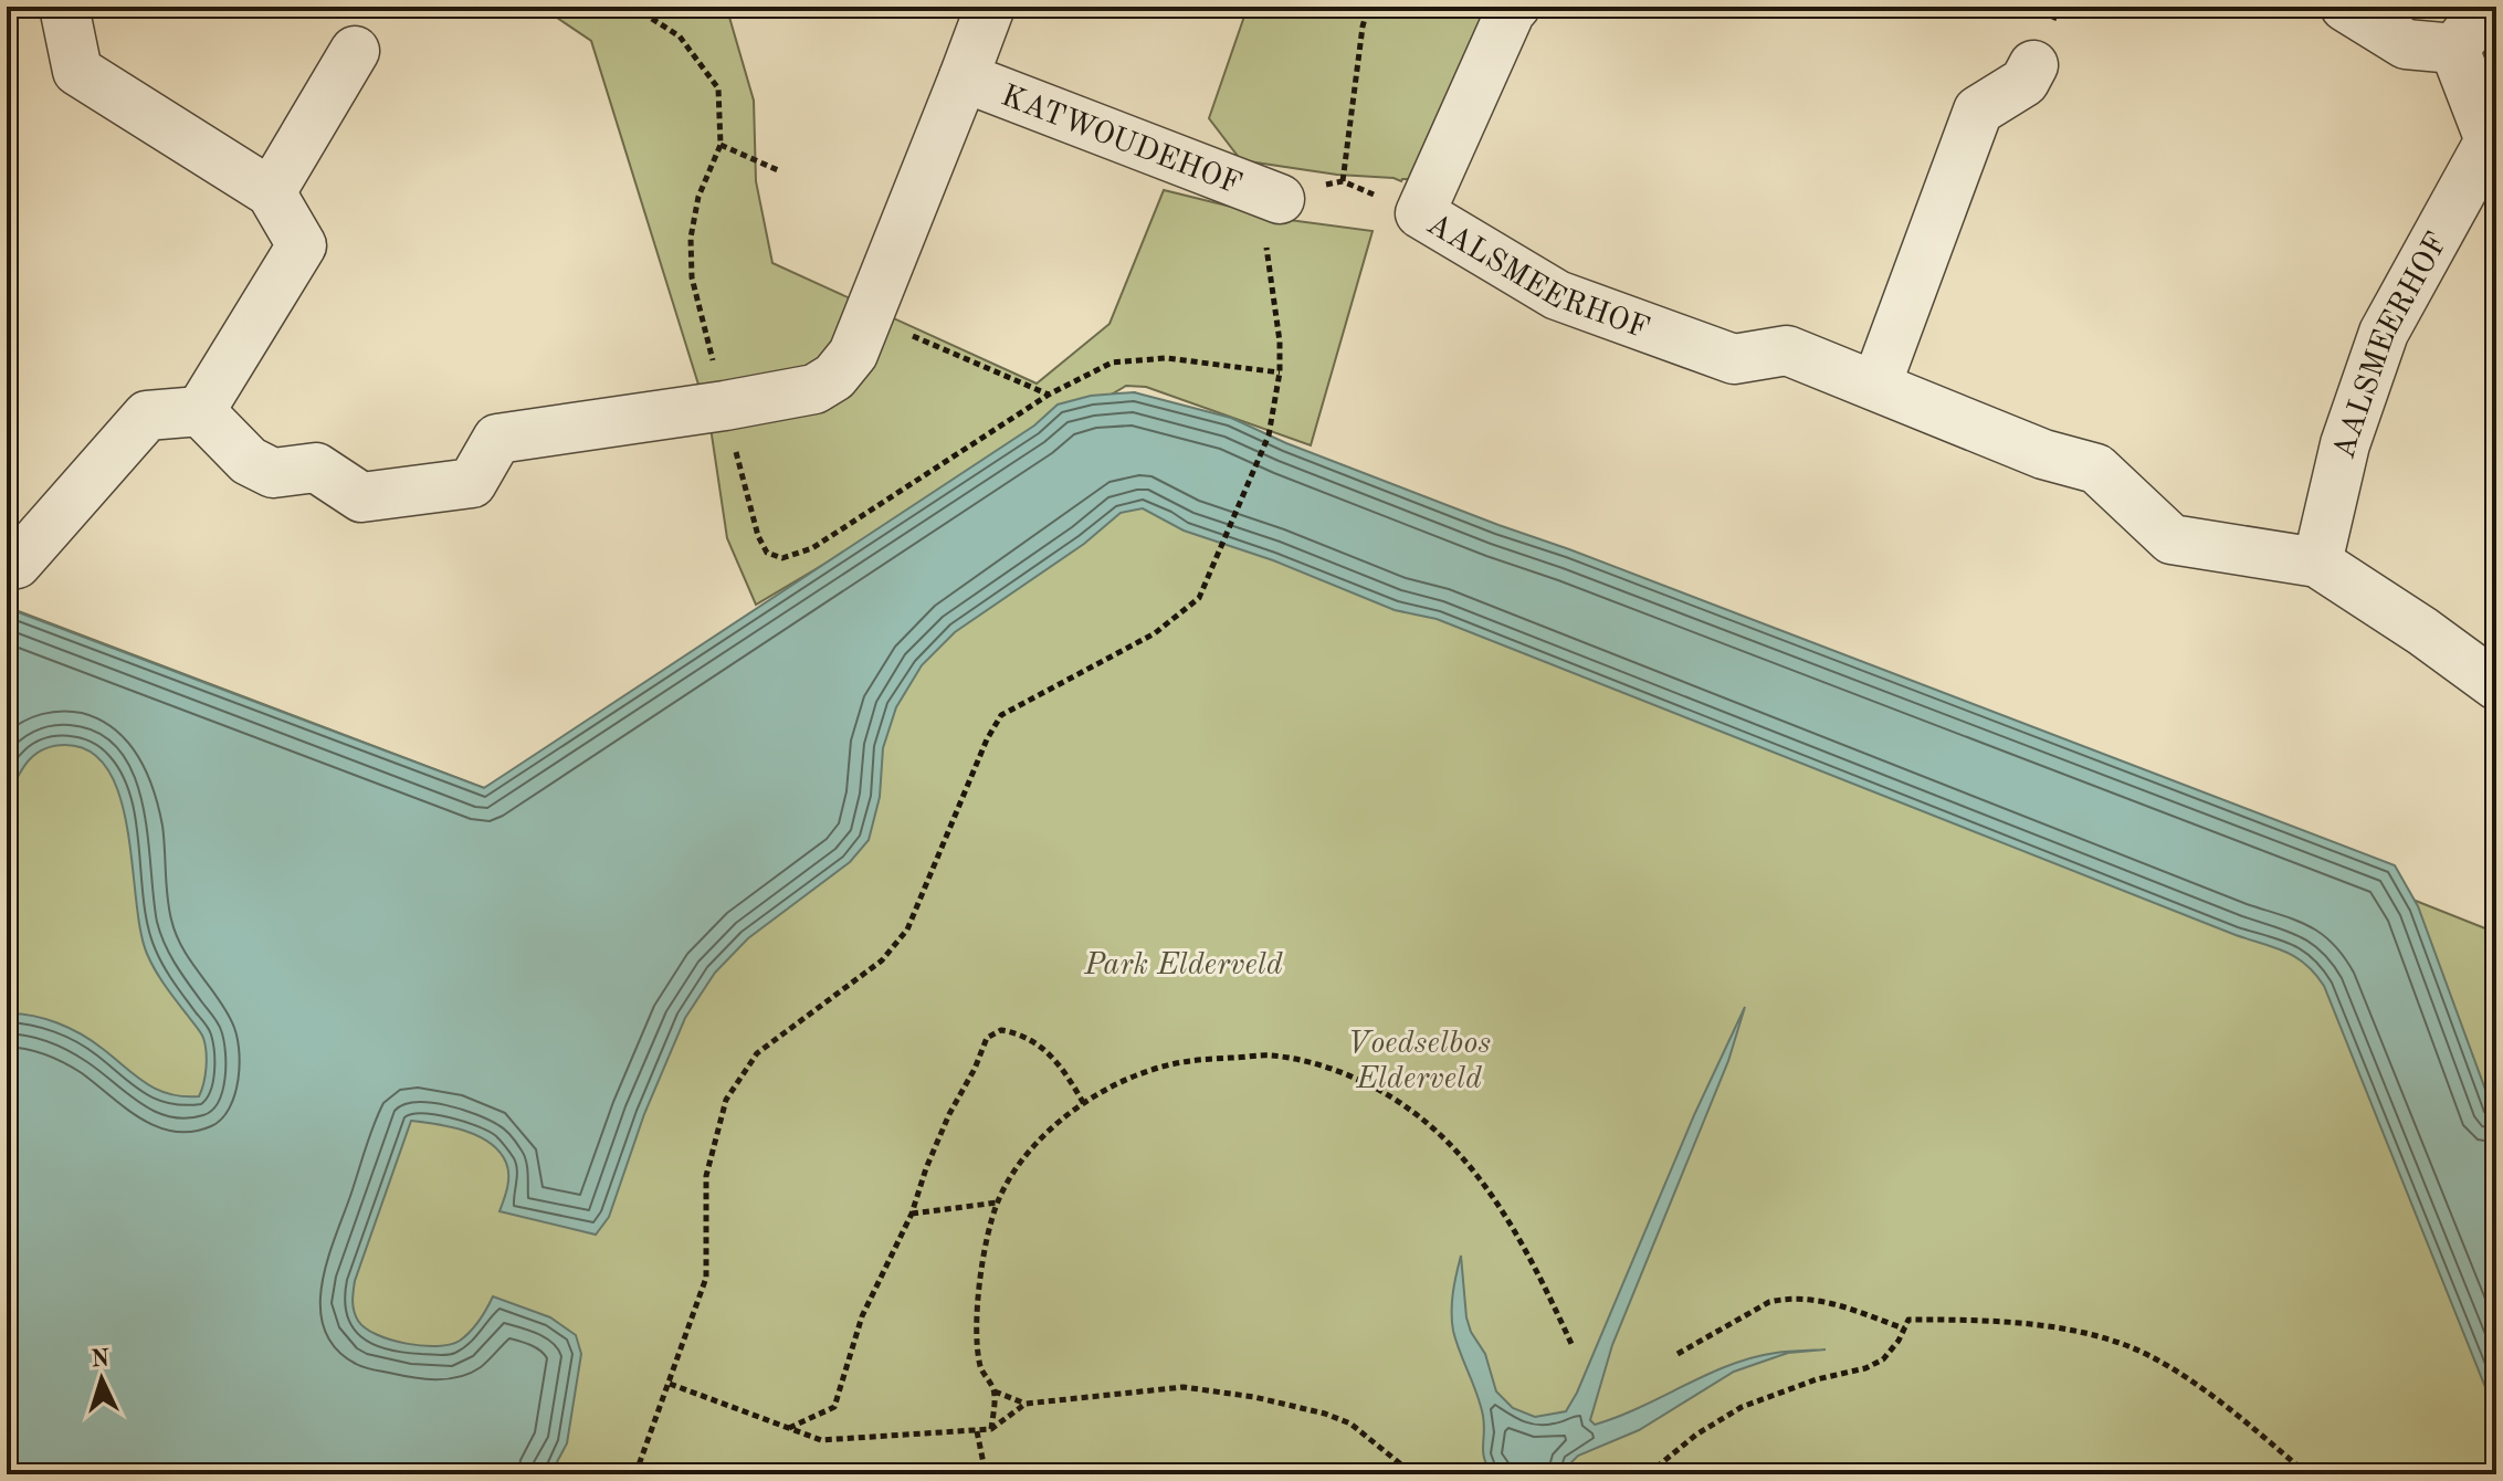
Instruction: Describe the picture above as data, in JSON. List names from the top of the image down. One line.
{"streets":{"street":["KATWOUDEHOF","AALSMEERHOF"]},"parks":["Park Elderveld","Voedselbos Elderveld"],"north":"top"}
